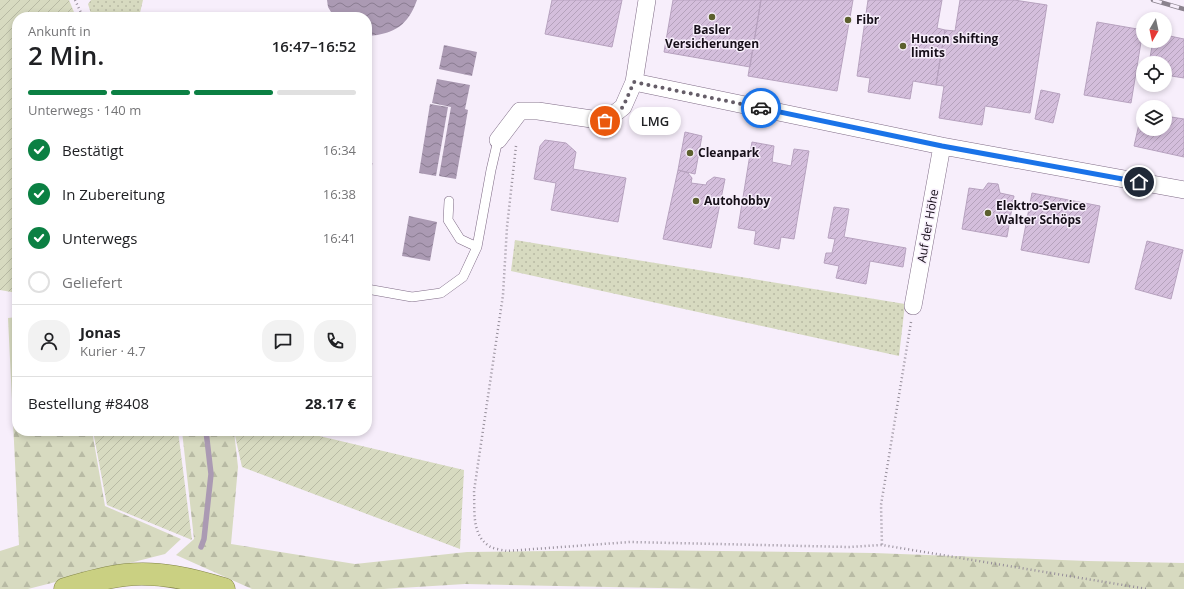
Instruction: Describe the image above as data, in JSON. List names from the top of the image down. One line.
{"streets":{"street":["Auf der Höhe"]},"places":["Basler Versicherungen","Fibr","Hucon shifting limits","LMG","Cleanpark","Autohobby","Elektro-Service Walter Schöps"],"north":"bottom","page":{"heading":["2 Min.","Ankunft in","16:47–16:52"],"panel":["Jonas","Kurier · 4.7","Bestellung #8408","28.17 €"],"bar":"Unterwegs · 140 m","bubble":"LMG","list":[["Bestätigt","16:34"],["In Zubereitung","16:38"],["Unterwegs","16:41"],"Geliefert"]}}
